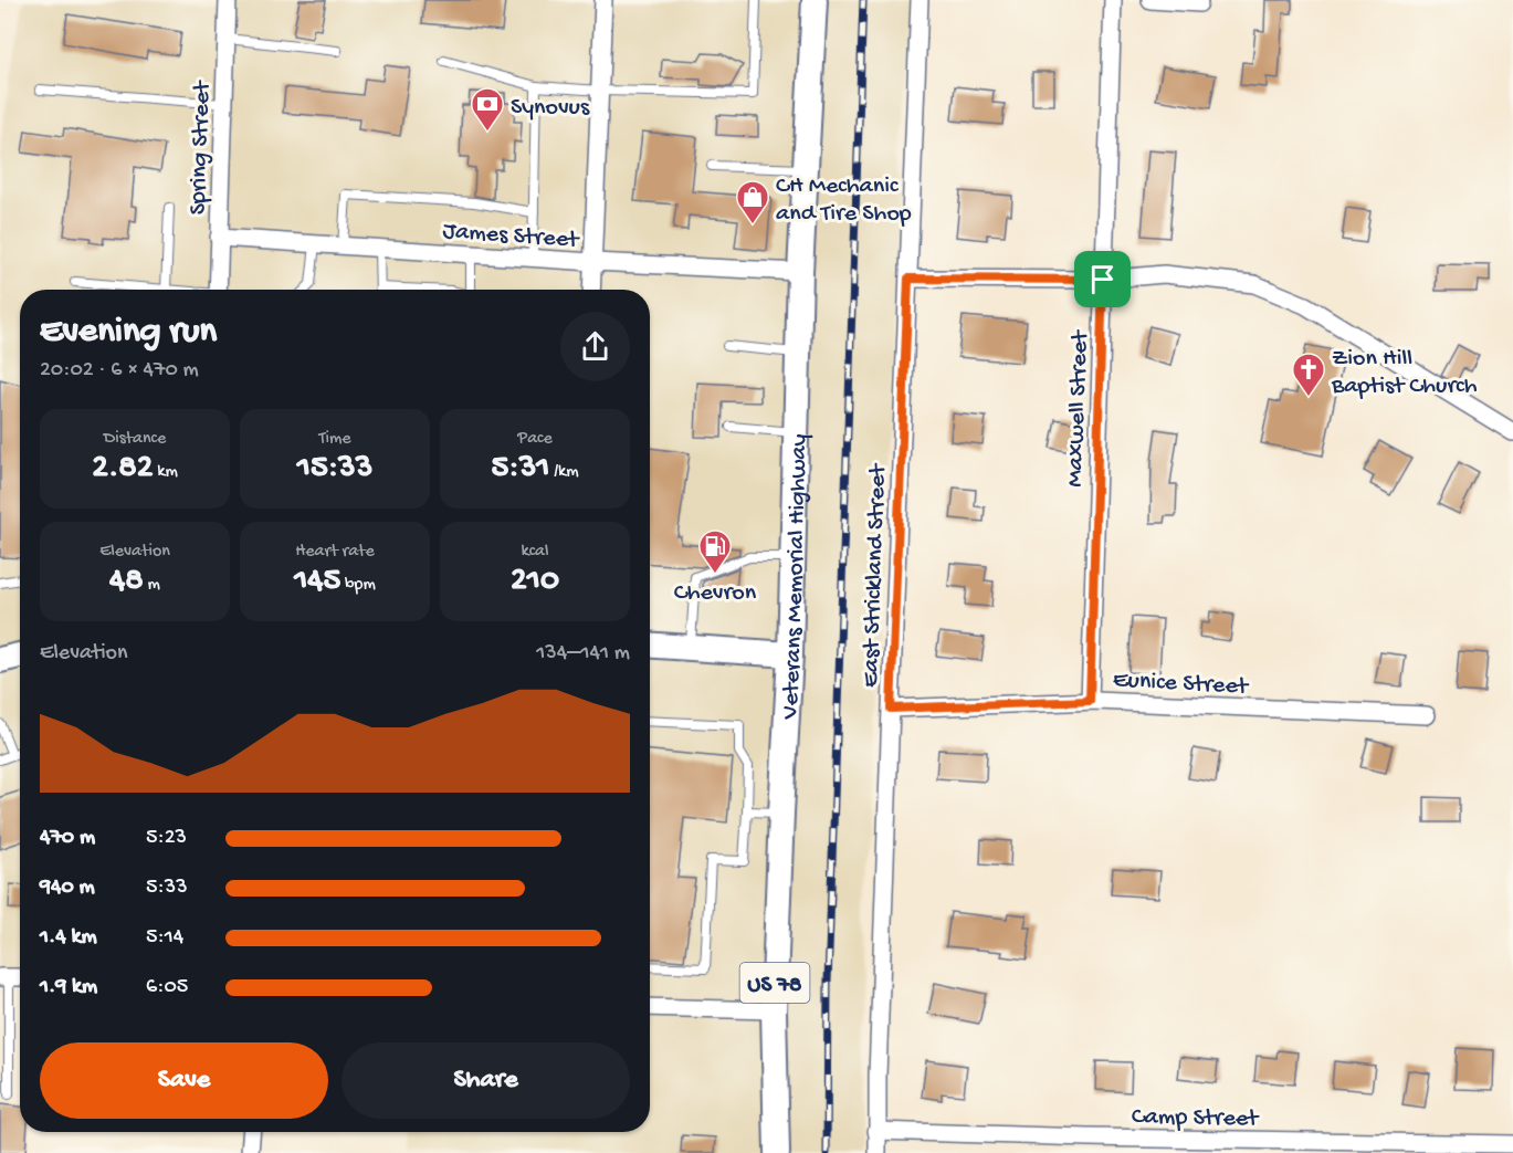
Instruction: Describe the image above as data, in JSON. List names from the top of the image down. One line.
{"streets":{"main road":["Veterans Memorial Highway","US 78"],"street":["Spring Street","James Street","Maxwell Street","East Strickland Street","Eunice Street","Camp Street"]},"crossings":[["Spring Street","James Street"],["James Street","Veterans Memorial Highway"],["Maxwell Street","Eunice Street"],["East Strickland Street","Eunice Street"],["East Strickland Street","Camp Street"]],"places":{"bank":["Synovus"],"shop":["CH Mechanic and Tire Shop"],"church":["Zion Hill Baptist Church"],"fuel station":["Chevron"]},"page":{"heading":["Evening run","20:02 · 6 × 470 m"],"stats":[["Distance","2.82 km"],["Time","15:33"],["Pace","5:31 /km"],["Elevation","48 m"],["Heart rate","145 bpm"],["kcal","210"]],"chart":["Elevation","134–141 m"],"list":[{"name":"470 m","note":"5:23"},{"name":"940 m","note":"5:33"},{"name":"1.4 km","note":"5:14"},{"name":"1.9 km","note":"6:05"}],"buttons":["Save","Share"]}}
